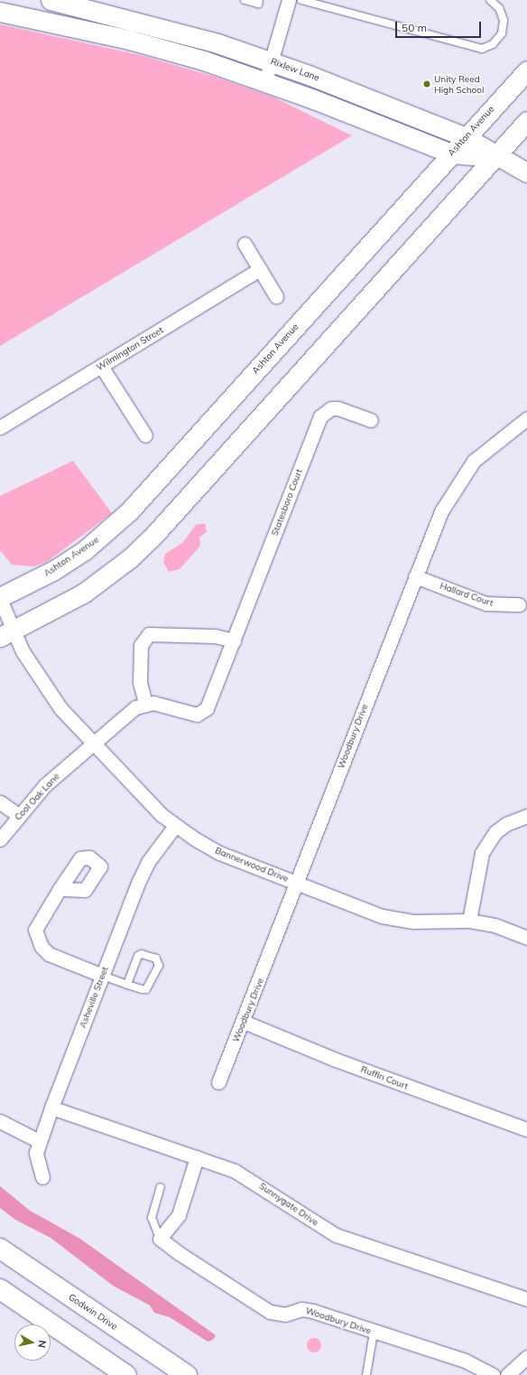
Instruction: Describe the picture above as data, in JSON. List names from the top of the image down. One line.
{"streets":{"main road":["Rixlew Lane","Ashton Avenue","Godwin Drive"],"street":["Wilmington Street","Statesboro Court","Hallard Court","Woodbury Drive","Cool Oak Lane","Bannerwood Drive","Asheville Street","Ruffin Court","Sunnygate Drive"]},"crossings":[["Rixlew Lane","Ashton Avenue"],["Ashton Avenue","Bannerwood Drive"],["Hallard Court","Woodbury Drive"],["Woodbury Drive","Bannerwood Drive"],["Woodbury Drive","Ruffin Court"],["Cool Oak Lane","Bannerwood Drive"],["Bannerwood Drive","Asheville Street"],["Asheville Street","Sunnygate Drive"]],"places":["Unity Reed High School"],"scale_bar":"50 m","north":"right"}
